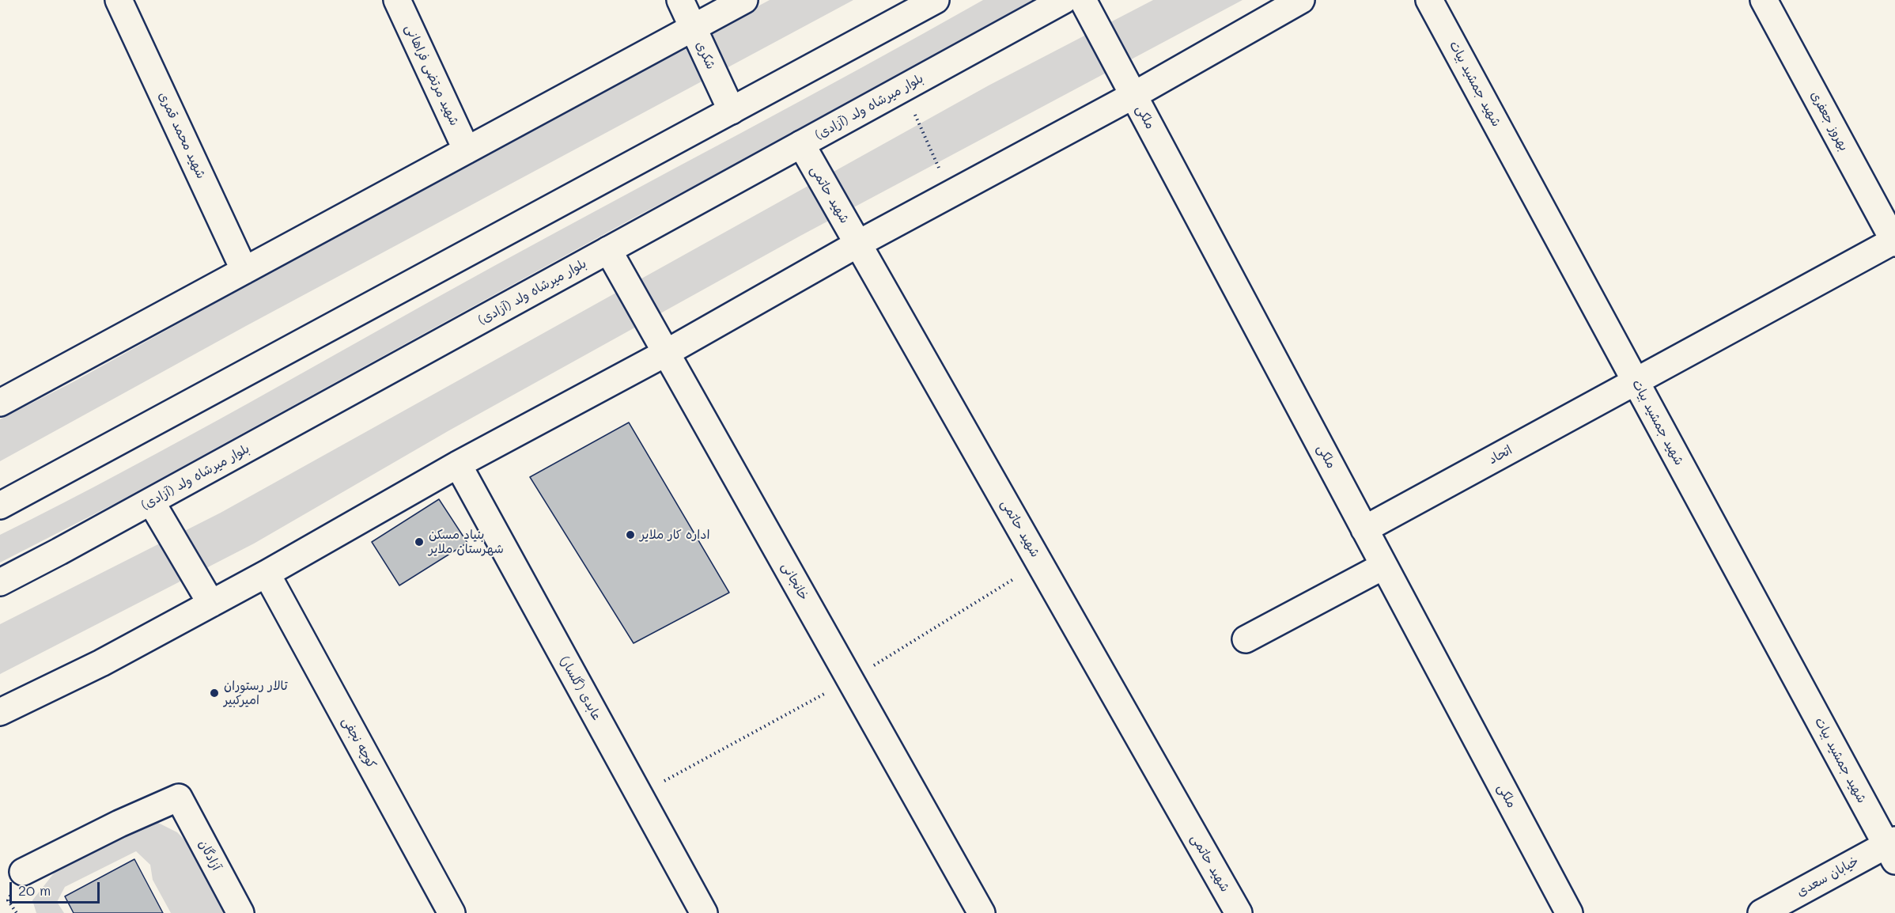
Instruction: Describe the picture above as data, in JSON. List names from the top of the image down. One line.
{"streets":{"street":["شکری","شهید مرتضی فراهانی","شهید جمشید بیات","بلوار میرشاه ولد (آزادی)","ملکی","بهروز جعفری","شهید محمد قمری","شهید حاتمی","اتحاد","خانجانی","عابدی (گلسار)","کوچه نجفی","آزادگان","خیابان سعدی"]},"crossings":[["شهید جمشید بیات","اتحاد"],["شهید جمشید بیات","خیابان سعدی"],["بلوار میرشاه ولد (آزادی)","شهید حاتمی"],["بلوار میرشاه ولد (آزادی)","خانجانی"],["ملکی","اتحاد"],["بهروز جعفری","اتحاد"]],"places":["اداره کار ملایر","بنیاد مسکن شهرستان ملایر","تالار رستوران امیرکبیر"],"scale_bar":"20 m"}
